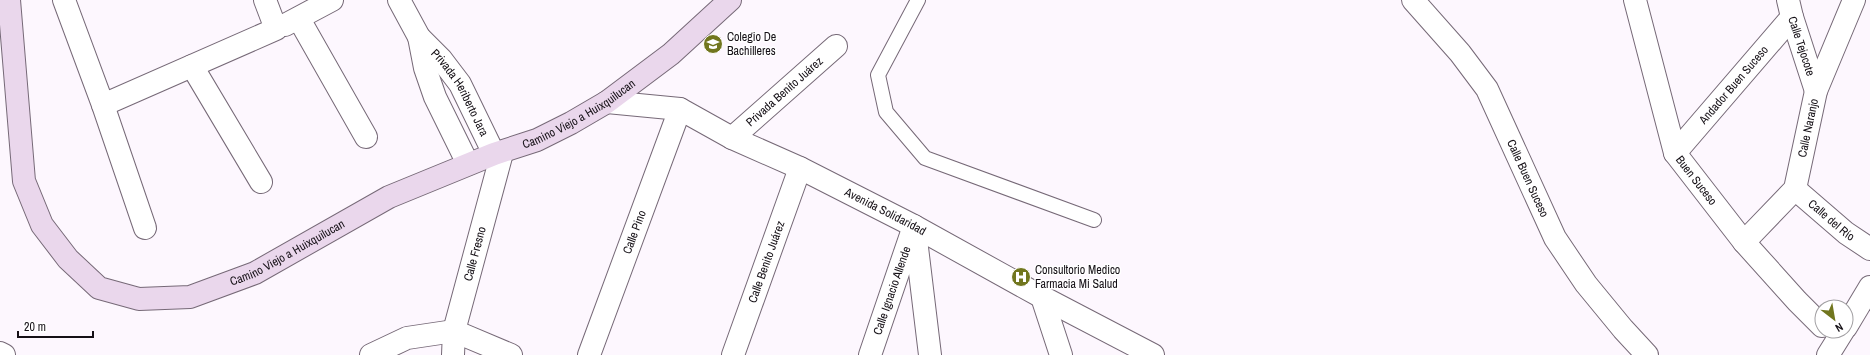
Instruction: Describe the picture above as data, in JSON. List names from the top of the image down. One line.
{"streets":{"main road":["Camino Viejo a Huixquilucan"],"street":["Calle Tejocote","Andador Buen Suceso","Privada Benito Juárez","Privada Heriberto Jara","Calle Naranjo","Calle Buen Suceso","Buen Suceso","Avenida Solidaridad","Calle del Río","Calle Pino","Calle Fresno","Calle Benito Juárez","Calle Ignacio Allende"]},"crossings":[["Calle Tejocote","Andador Buen Suceso"],["Calle Tejocote","Calle Naranjo"],["Andador Buen Suceso","Buen Suceso"],["Privada Benito Juárez","Avenida Solidaridad"],["Privada Heriberto Jara","Camino Viejo a Huixquilucan"],["Privada Heriberto Jara","Calle Fresno"],["Camino Viejo a Huixquilucan","Avenida Solidaridad"],["Camino Viejo a Huixquilucan","Calle Fresno"],["Calle Naranjo","Calle del Río"],["Avenida Solidaridad","Calle Pino"],["Avenida Solidaridad","Calle Benito Juárez"],["Avenida Solidaridad","Calle Ignacio Allende"]],"places":{"school or university":["Colegio De Bachilleres"],"hospital":["Consultorio Medico Farmacia Mi Salud"]},"scale_bar":"20 m","north":"bottom right"}
